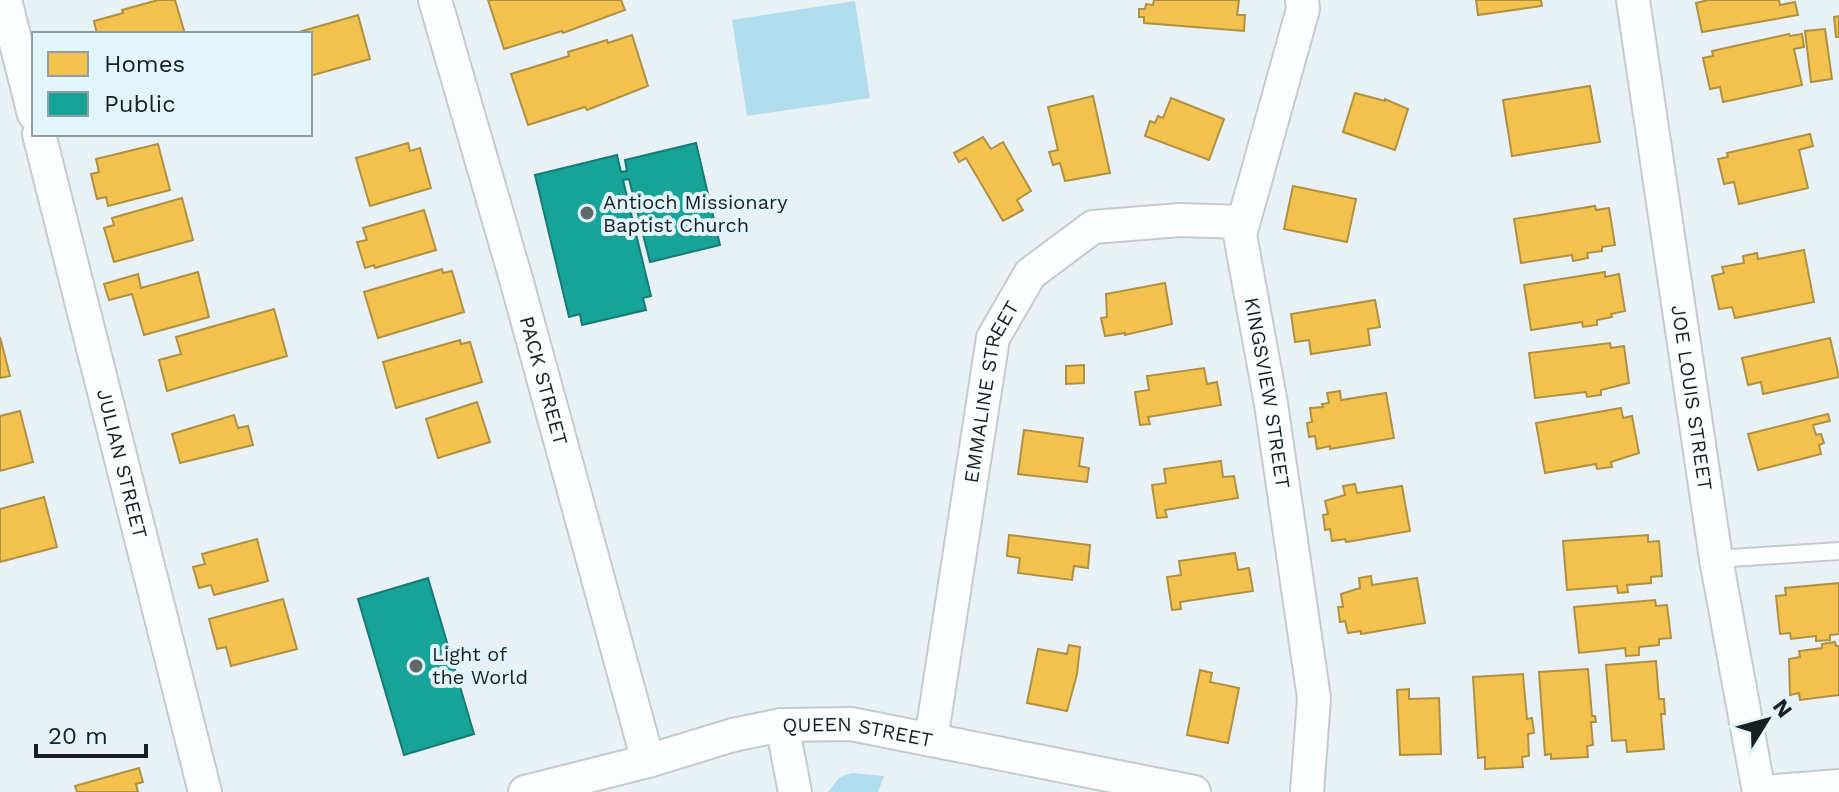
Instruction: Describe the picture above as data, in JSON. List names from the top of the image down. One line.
{"streets":{"street":["PACK STREET","KINGSVIEW STREET","EMMALINE STREET","JOE LOUIS STREET","JULIAN STREET","QUEEN STREET"]},"crossings":[["PACK STREET","QUEEN STREET"],["KINGSVIEW STREET","EMMALINE STREET"],["EMMALINE STREET","QUEEN STREET"]],"places":["Antioch Missionary Baptist Church","Light of the World"],"legend":["Homes","Public"],"scale_bar":"20 m","north":"top right"}
